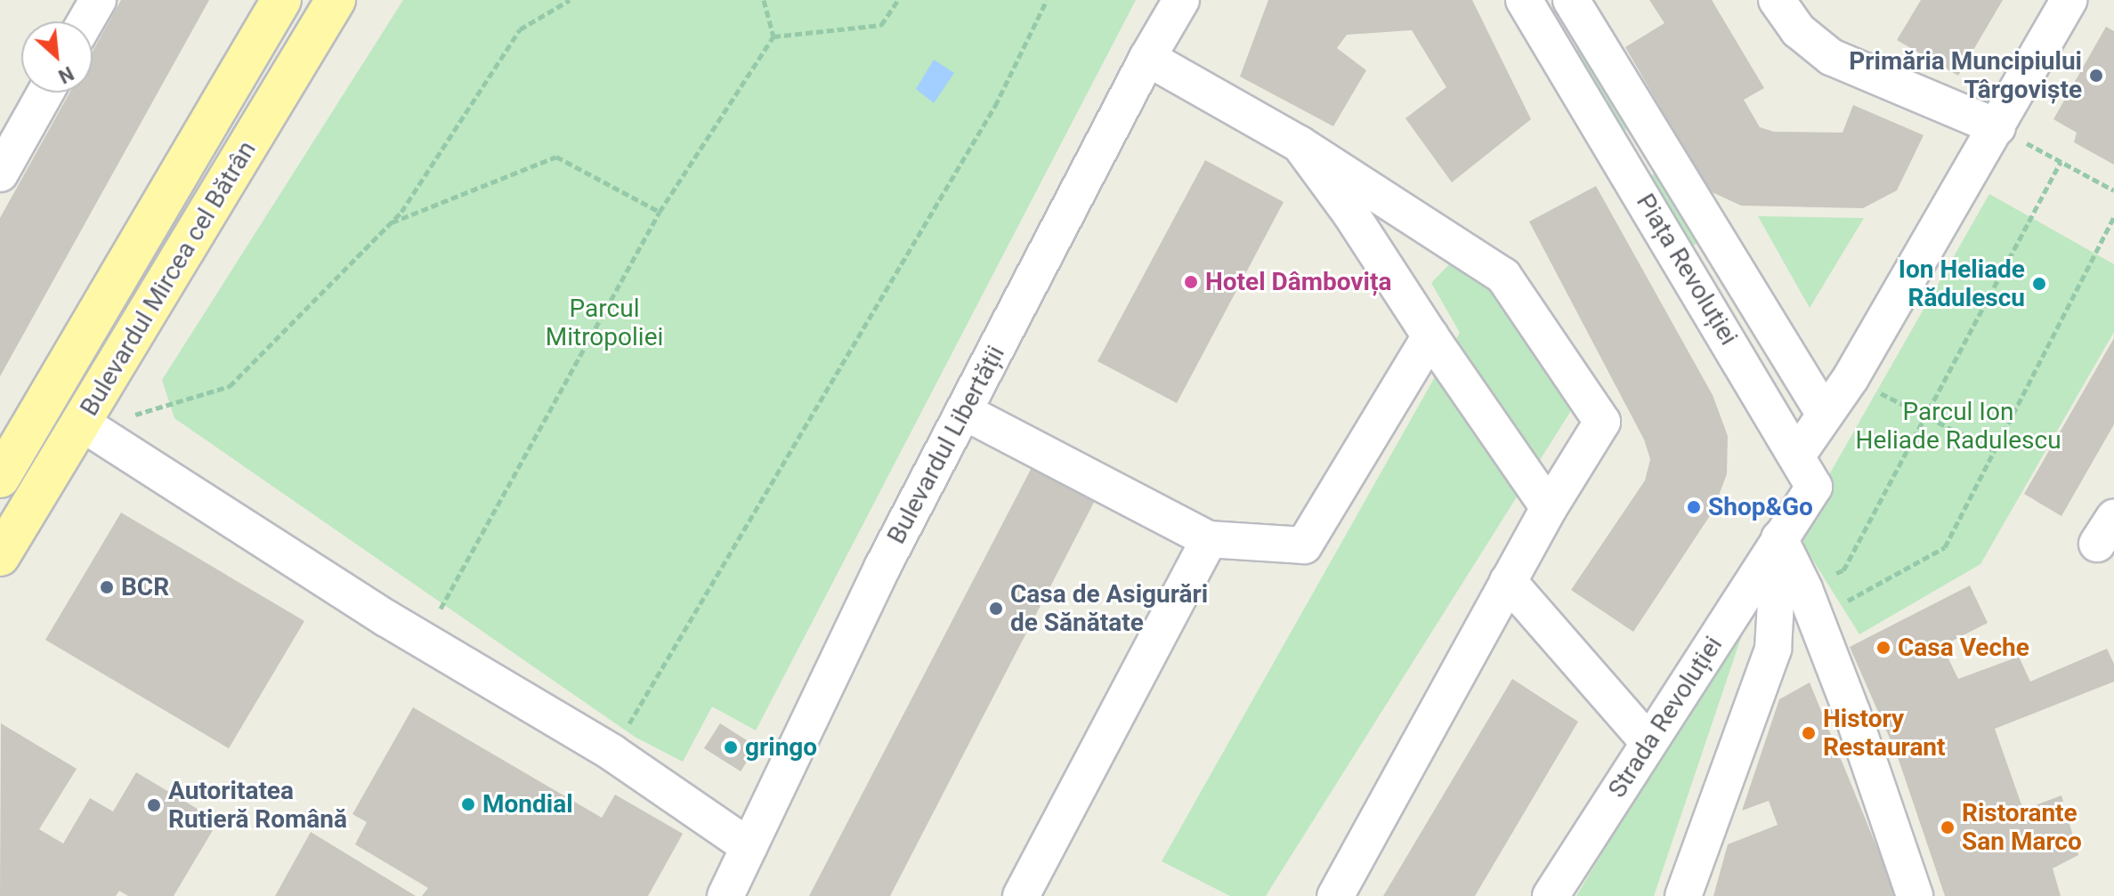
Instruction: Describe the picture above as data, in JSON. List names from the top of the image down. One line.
{"streets":{"main road":["Bulevardul Mircea cel Bătrân"],"street":["Piața Revoluției","Bulevardul Libertății","Strada Revoluției"]},"crossings":[["Piața Revoluției","Strada Revoluției"]],"parks":["Parcul Mitropoliei","Parcul Ion Heliade Radulescu"],"places":["Primăria Muncipiului Târgoviște","Hotel Dâmbovița","Ion Heliade Rădulescu","Shop&Go","BCR","Casa de Asigurări de Sănătate","Casa Veche","History Restaurant","gringo","Mondial","Autoritatea Rutieră Română","Ristorante San Marco"],"north":"bottom right"}
